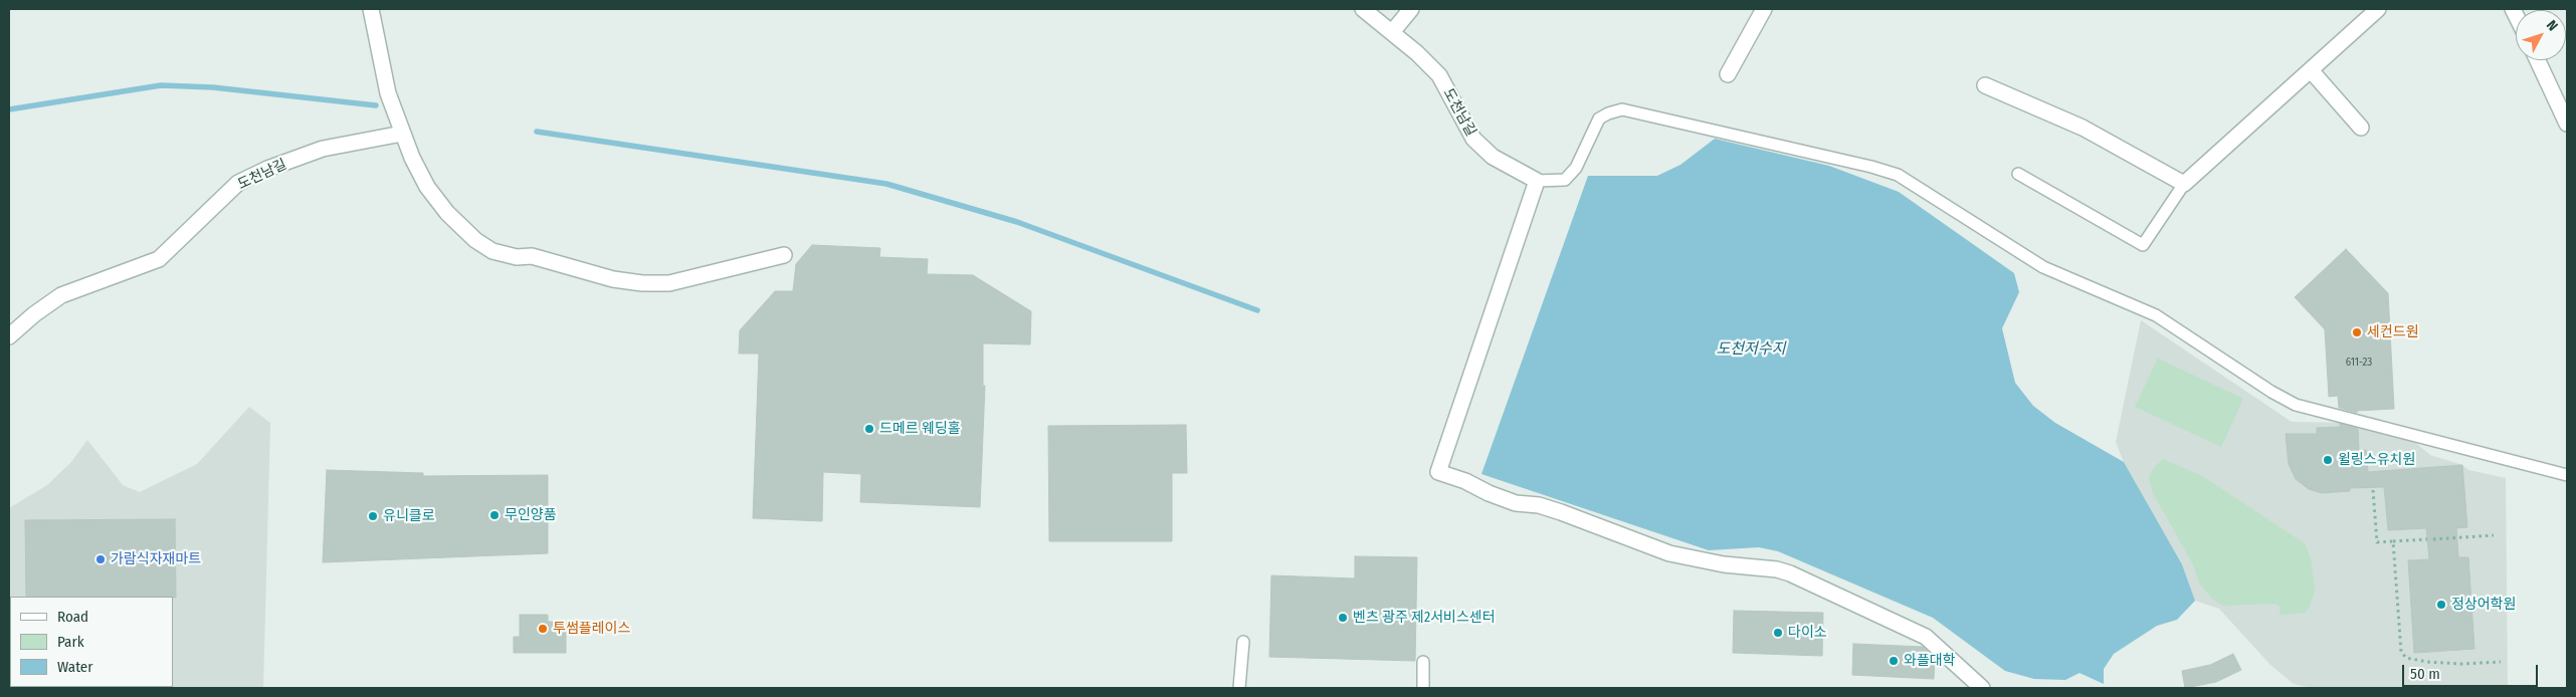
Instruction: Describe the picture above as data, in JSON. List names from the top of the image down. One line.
{"streets":{"street":["도천남길"]},"water":["도천저수지"],"places":["세컨드원","드메르 웨딩홀","윌링스유치원","무인양품","유니클로","가람식자재마트","정상어학원","벤츠 광주 제2서비스센터","투썸플레이스","다이소","와플대학"],"house_numbers":["611-23"],"legend":["Road","Park","Water"],"scale_bar":"50 m","north":"top right"}
